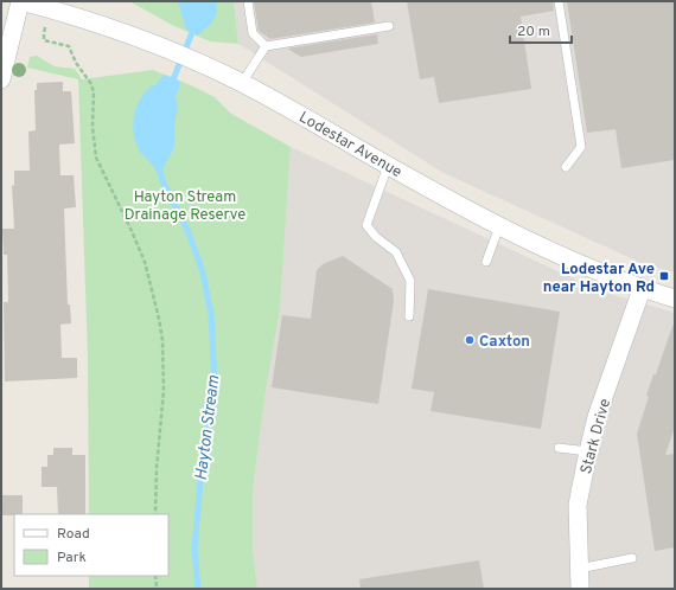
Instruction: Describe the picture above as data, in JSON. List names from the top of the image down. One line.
{"streets":{"street":["Lodestar Avenue","Stark Drive"]},"crossings":[["Lodestar Avenue","Stark Drive"]],"water":["Hayton Stream"],"parks":["Hayton Stream Drainage Reserve"],"places":{"transit":["Lodestar Ave near Hayton Rd"],"other":["Caxton"]},"legend":["Road","Park"],"scale_bar":"20 m"}
